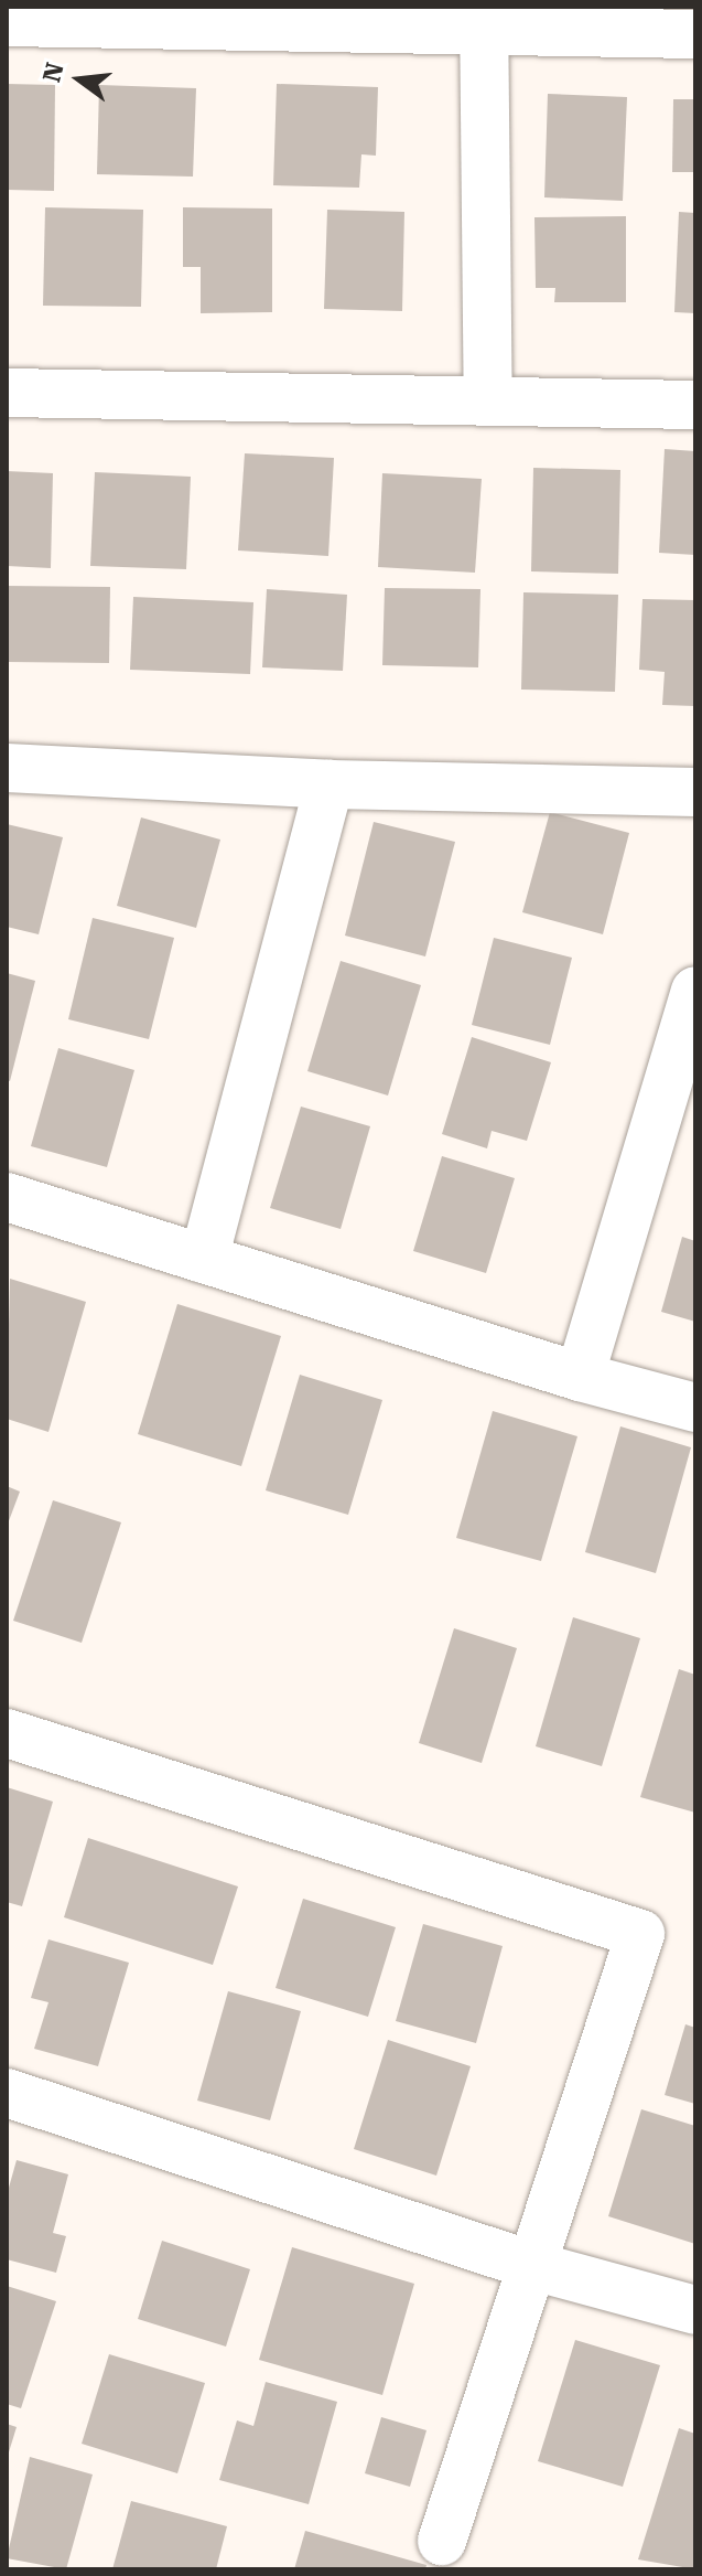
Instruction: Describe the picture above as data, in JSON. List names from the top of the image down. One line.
{"north":"left"}
